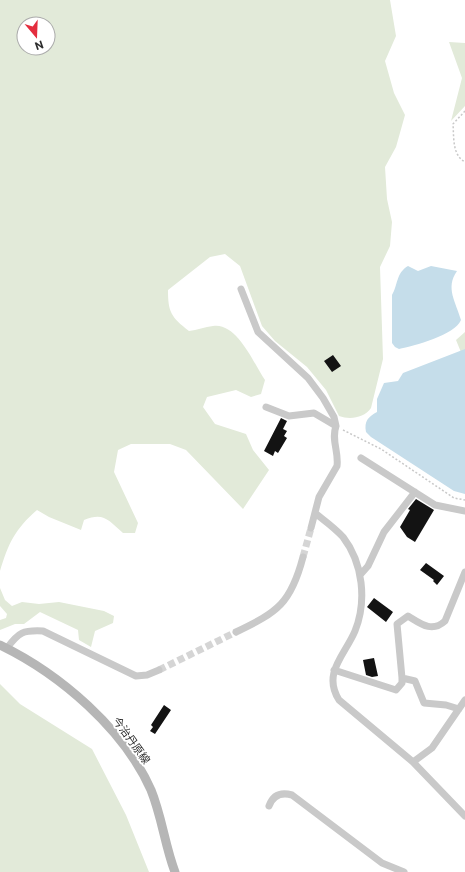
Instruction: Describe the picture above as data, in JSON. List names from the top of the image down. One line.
{"streets":{"main road":["今治丹原線"]},"north":"bottom"}
